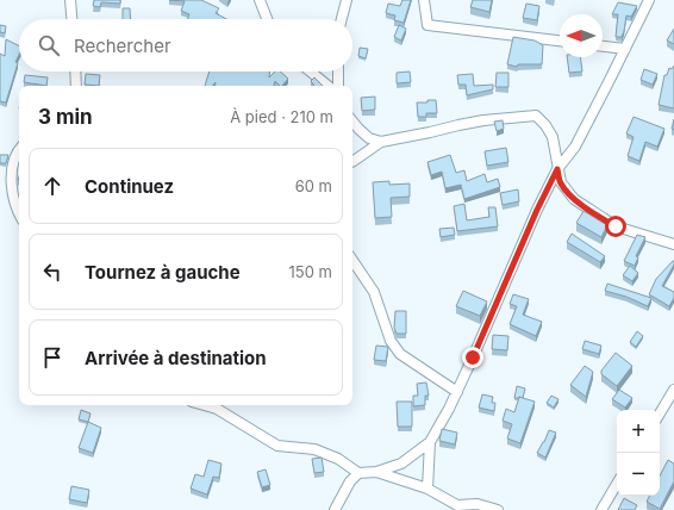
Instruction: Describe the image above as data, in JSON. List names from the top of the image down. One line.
{"north":"left","page":{"search":"Rechercher","heading":["3 min","À pied · 210 m"],"list":[["Continuez","60 m"],["Tournez à gauche","150 m"],"Arrivée à destination"],"map_buttons":["+","−"]}}
